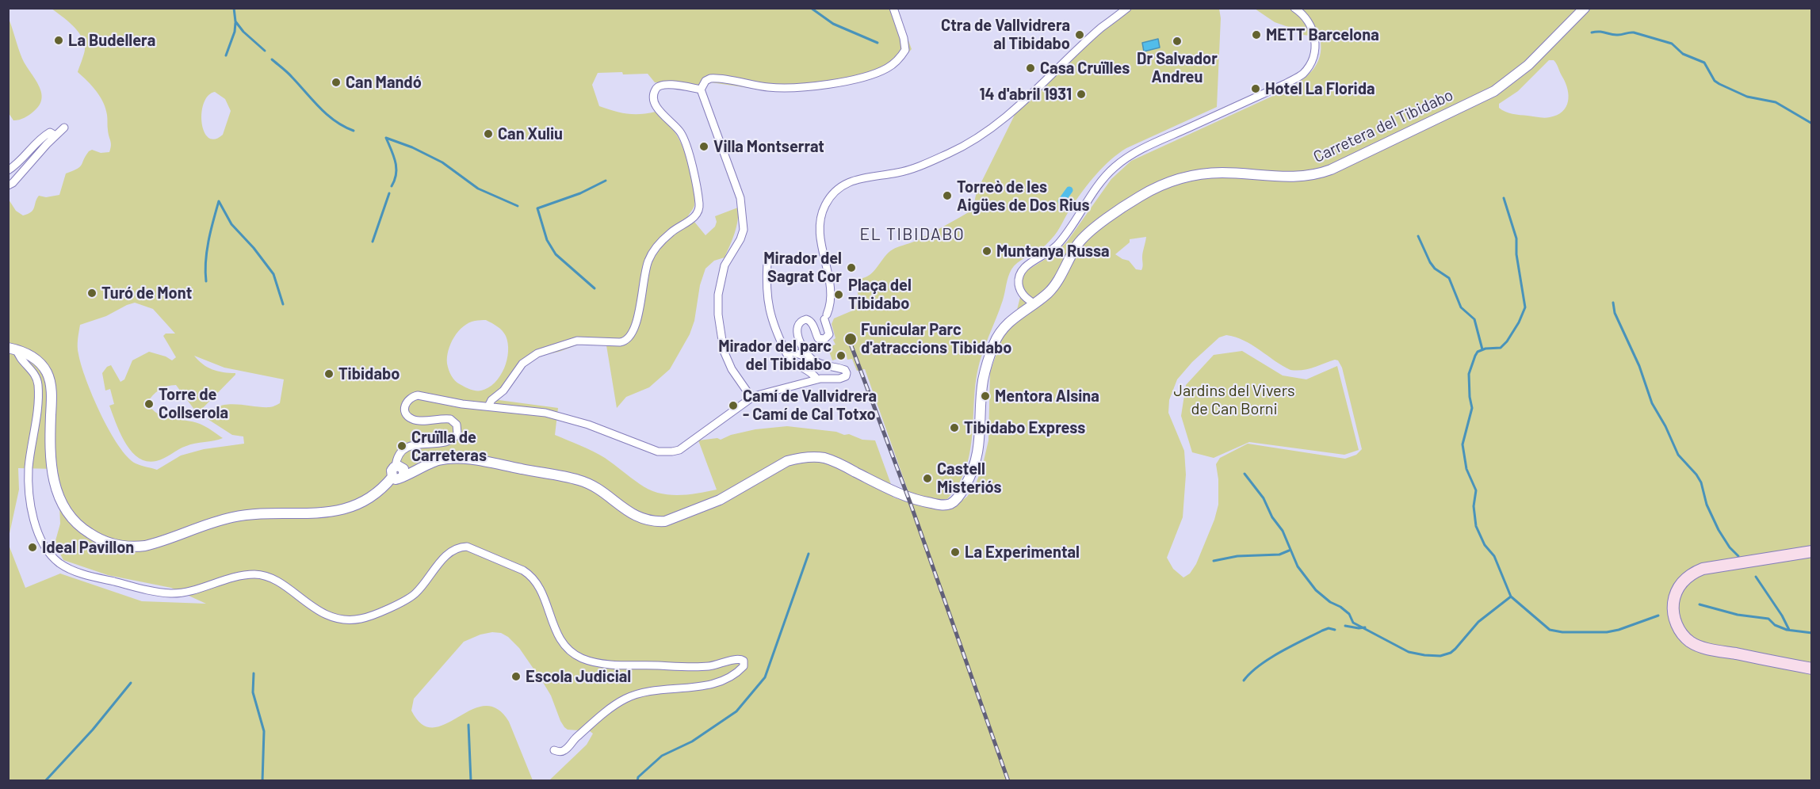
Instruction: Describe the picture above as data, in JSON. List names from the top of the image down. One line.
{"streets":{"street":["Carretera del Tibidabo"]},"districts":["EL TIBIDABO"],"parks":["Jardins del Vivers de Can Borni"],"places":["Ctra de Vallvidrera al Tibidabo","METT Barcelona","La Budellera","Dr Salvador Andreu","Casa Cruïlles","Can Mandó","Hotel La Florida","14 d'abril 1931","Can Xuliu","Villa Montserrat","Torreò de les Aigües de Dos Rius","Muntanya Russa","Mirador del Sagrat Cor","Turó de Mont","Plaça del Tibidabo","Funicular Parc d'atraccions Tibidabo","Mirador del parc del Tibidabo","Tibidabo","Mentora Alsina","Torre de Collserola","Camí de Vallvidrera - Camí de Cal Totxo","Tibidabo Express","Cruïlla de Carreteras","Castell Misteriós","Ideal Pavillon","La Experimental","Escola Judicial"]}
